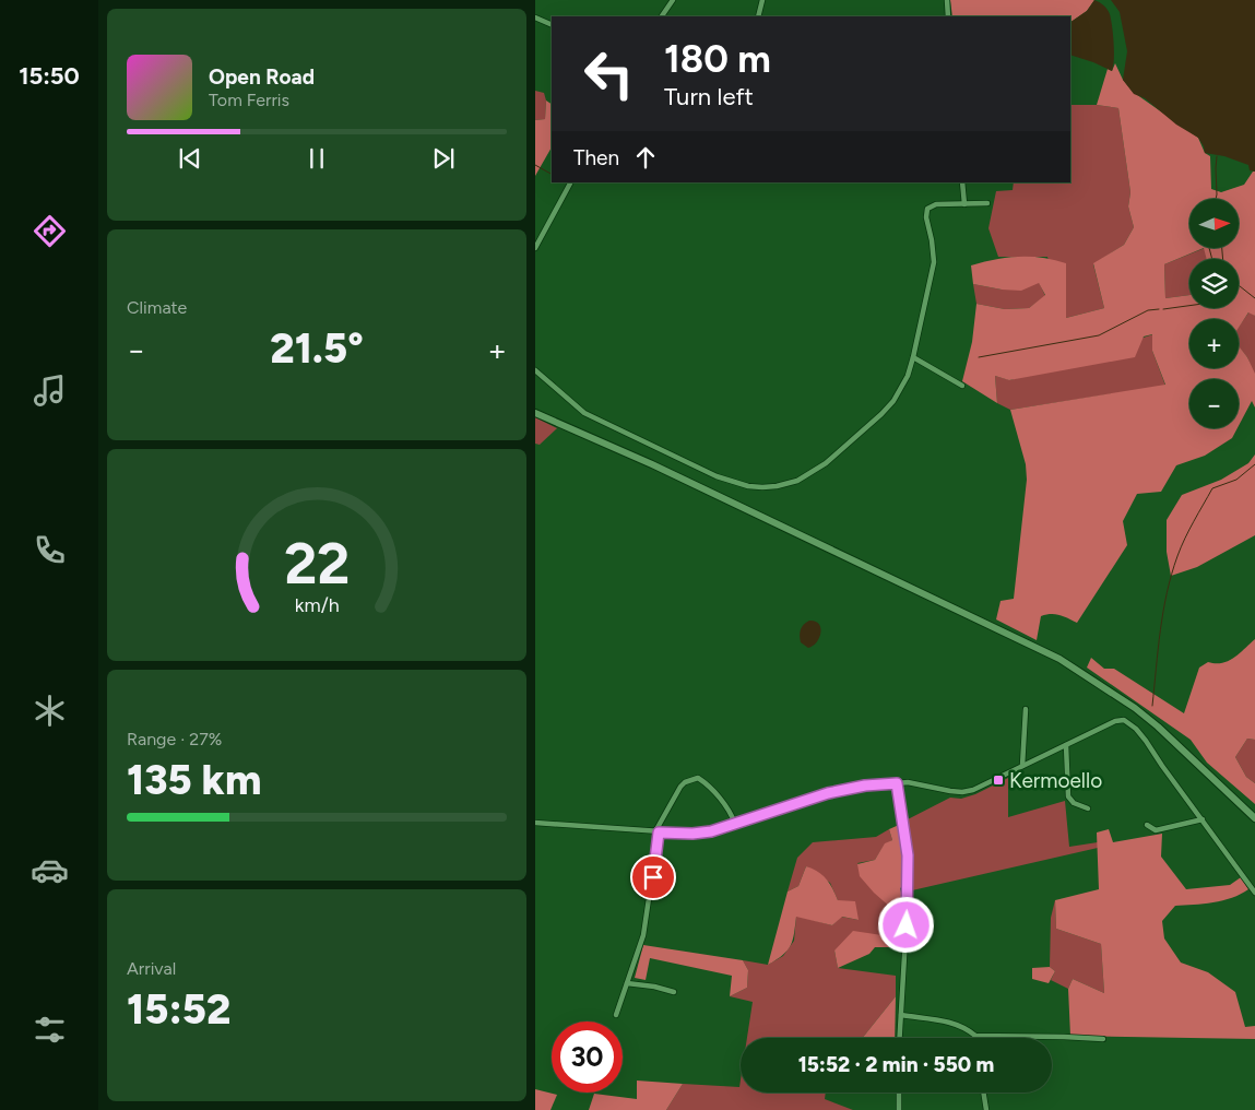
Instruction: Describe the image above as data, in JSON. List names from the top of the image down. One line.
{"places":{"transit":["Kermoello"]},"north":"right","page":{"tabs":"15:50","turn":["180 m","Turn left"],"song":["Open Road","Tom Ferris"],"then":"Then","map_buttons":["+","−"],"tile":["Climate",["Range · 27%","135 km"],["Arrival","15:52"]],"heat":["−","21.5°","+"],"limit":"30","trip":"15:52 · 2 min · 550 m","gauge":["22","km/h"]}}
